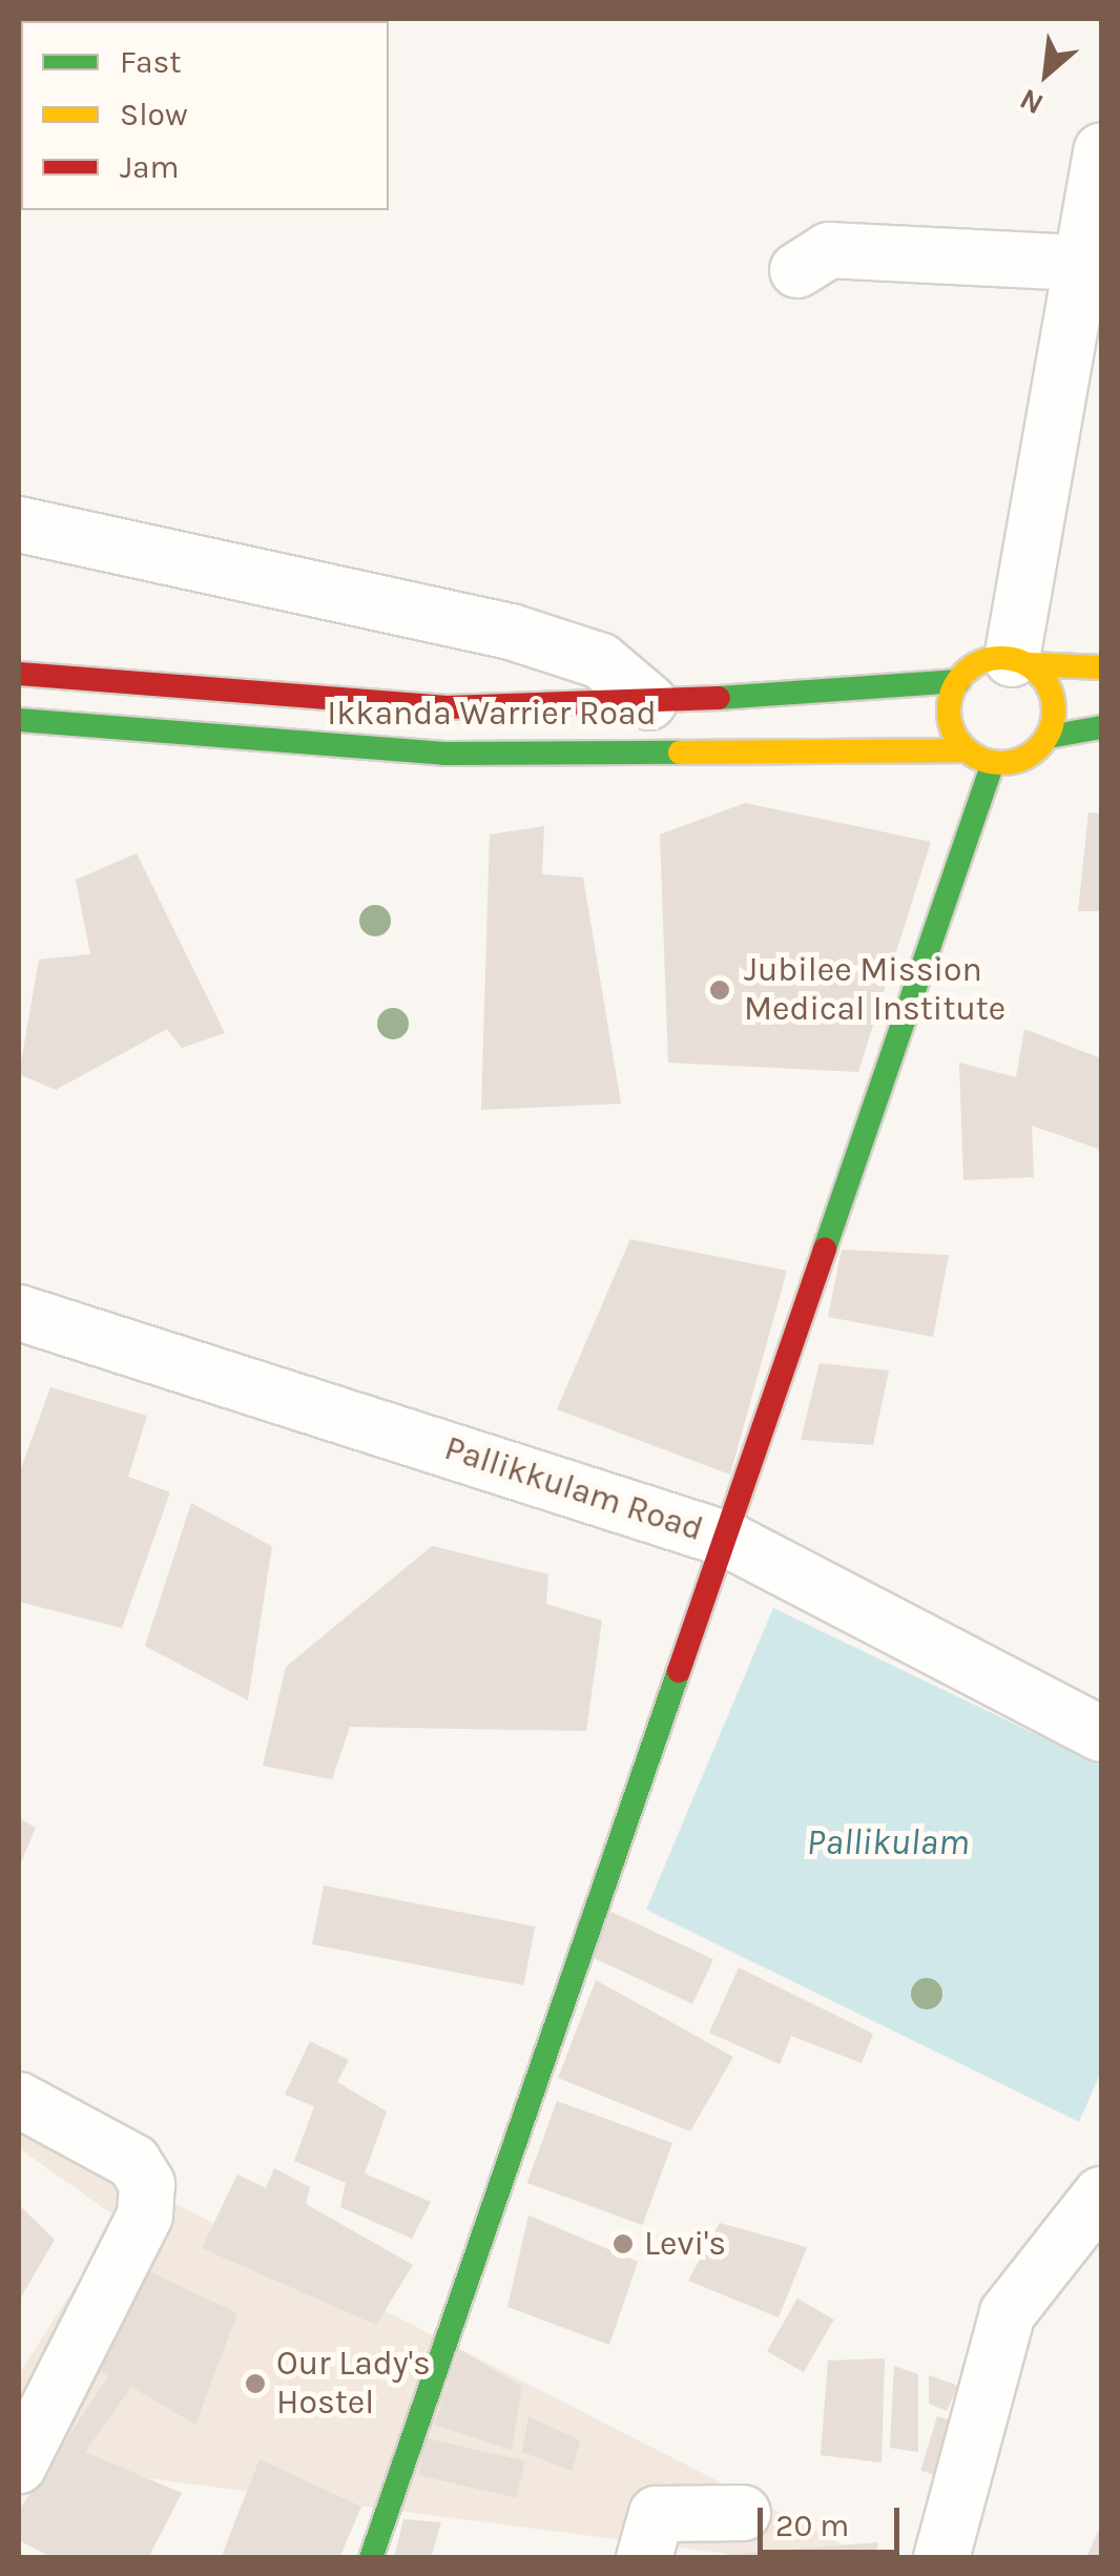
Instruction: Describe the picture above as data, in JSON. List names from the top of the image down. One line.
{"streets":{"main road":["Ikkanda Warrier Road"],"street":["Pallikkulam Road"]},"water":["Pallikulam"],"places":["Jubilee Mission Medical Institute","Levi's","Our Lady's Hostel"],"legend":["Fast","Slow","Jam"],"scale_bar":"20 m","north":"bottom left"}
